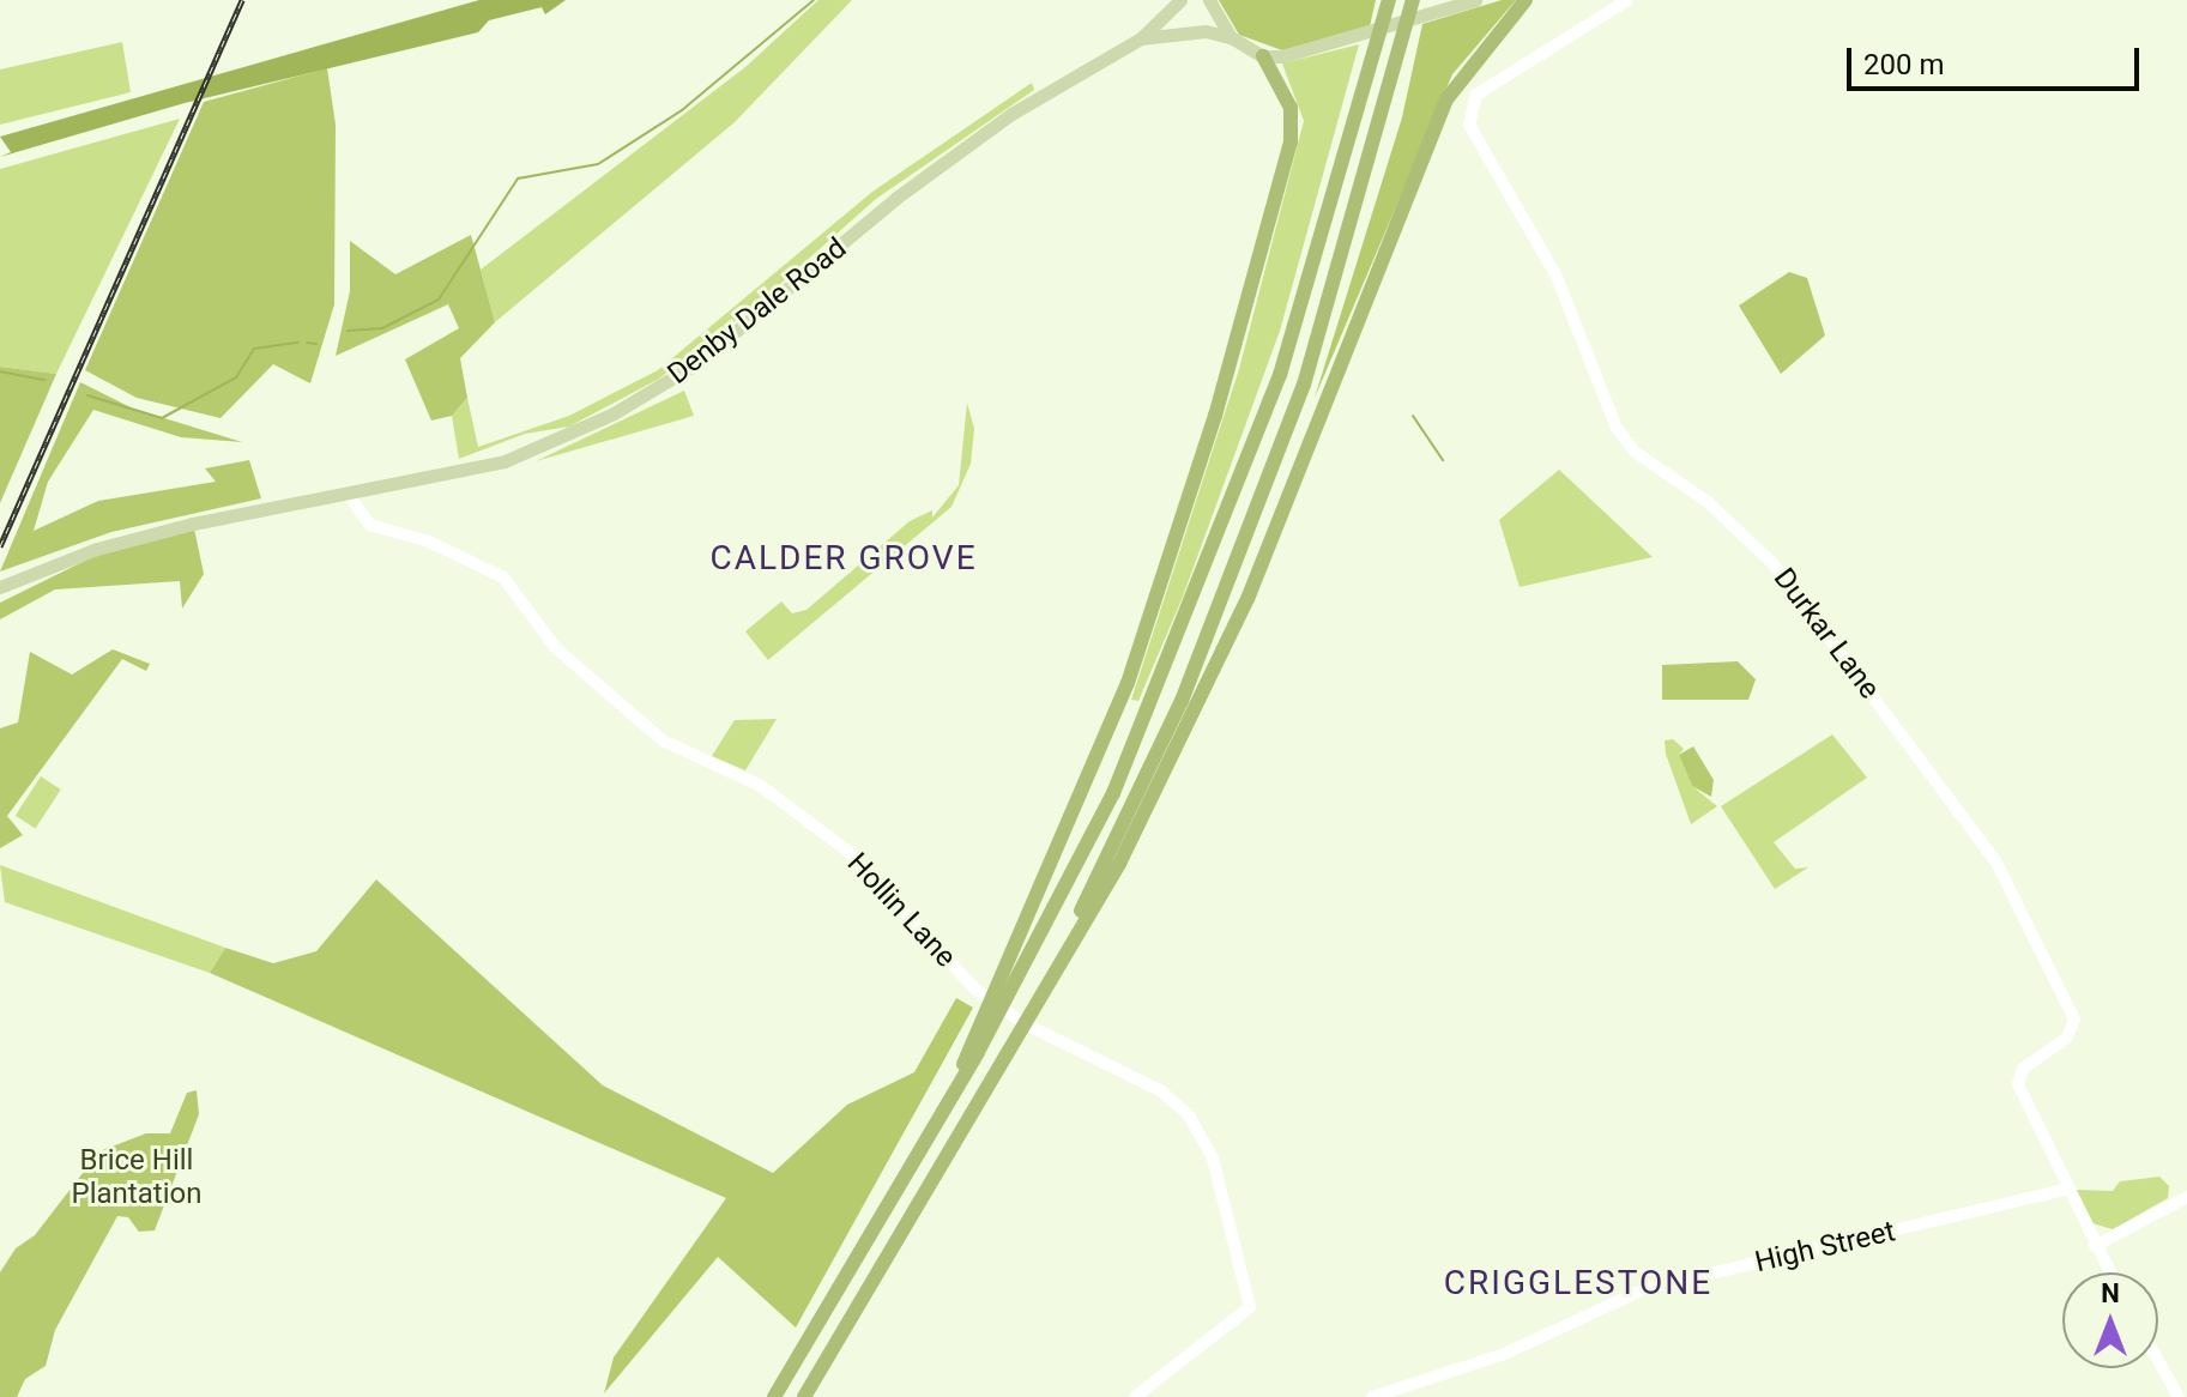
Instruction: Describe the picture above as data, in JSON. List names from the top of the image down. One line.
{"streets":{"main road":["Denby Dale Road"],"street":["Durkar Lane","Hollin Lane","High Street"]},"crossings":[["Denby Dale Road","Hollin Lane"],["Durkar Lane","High Street"]],"districts":["CALDER GROVE","CRIGGLESTONE"],"parks":["Brice Hill Plantation"],"scale_bar":"200 m","north":"top"}
